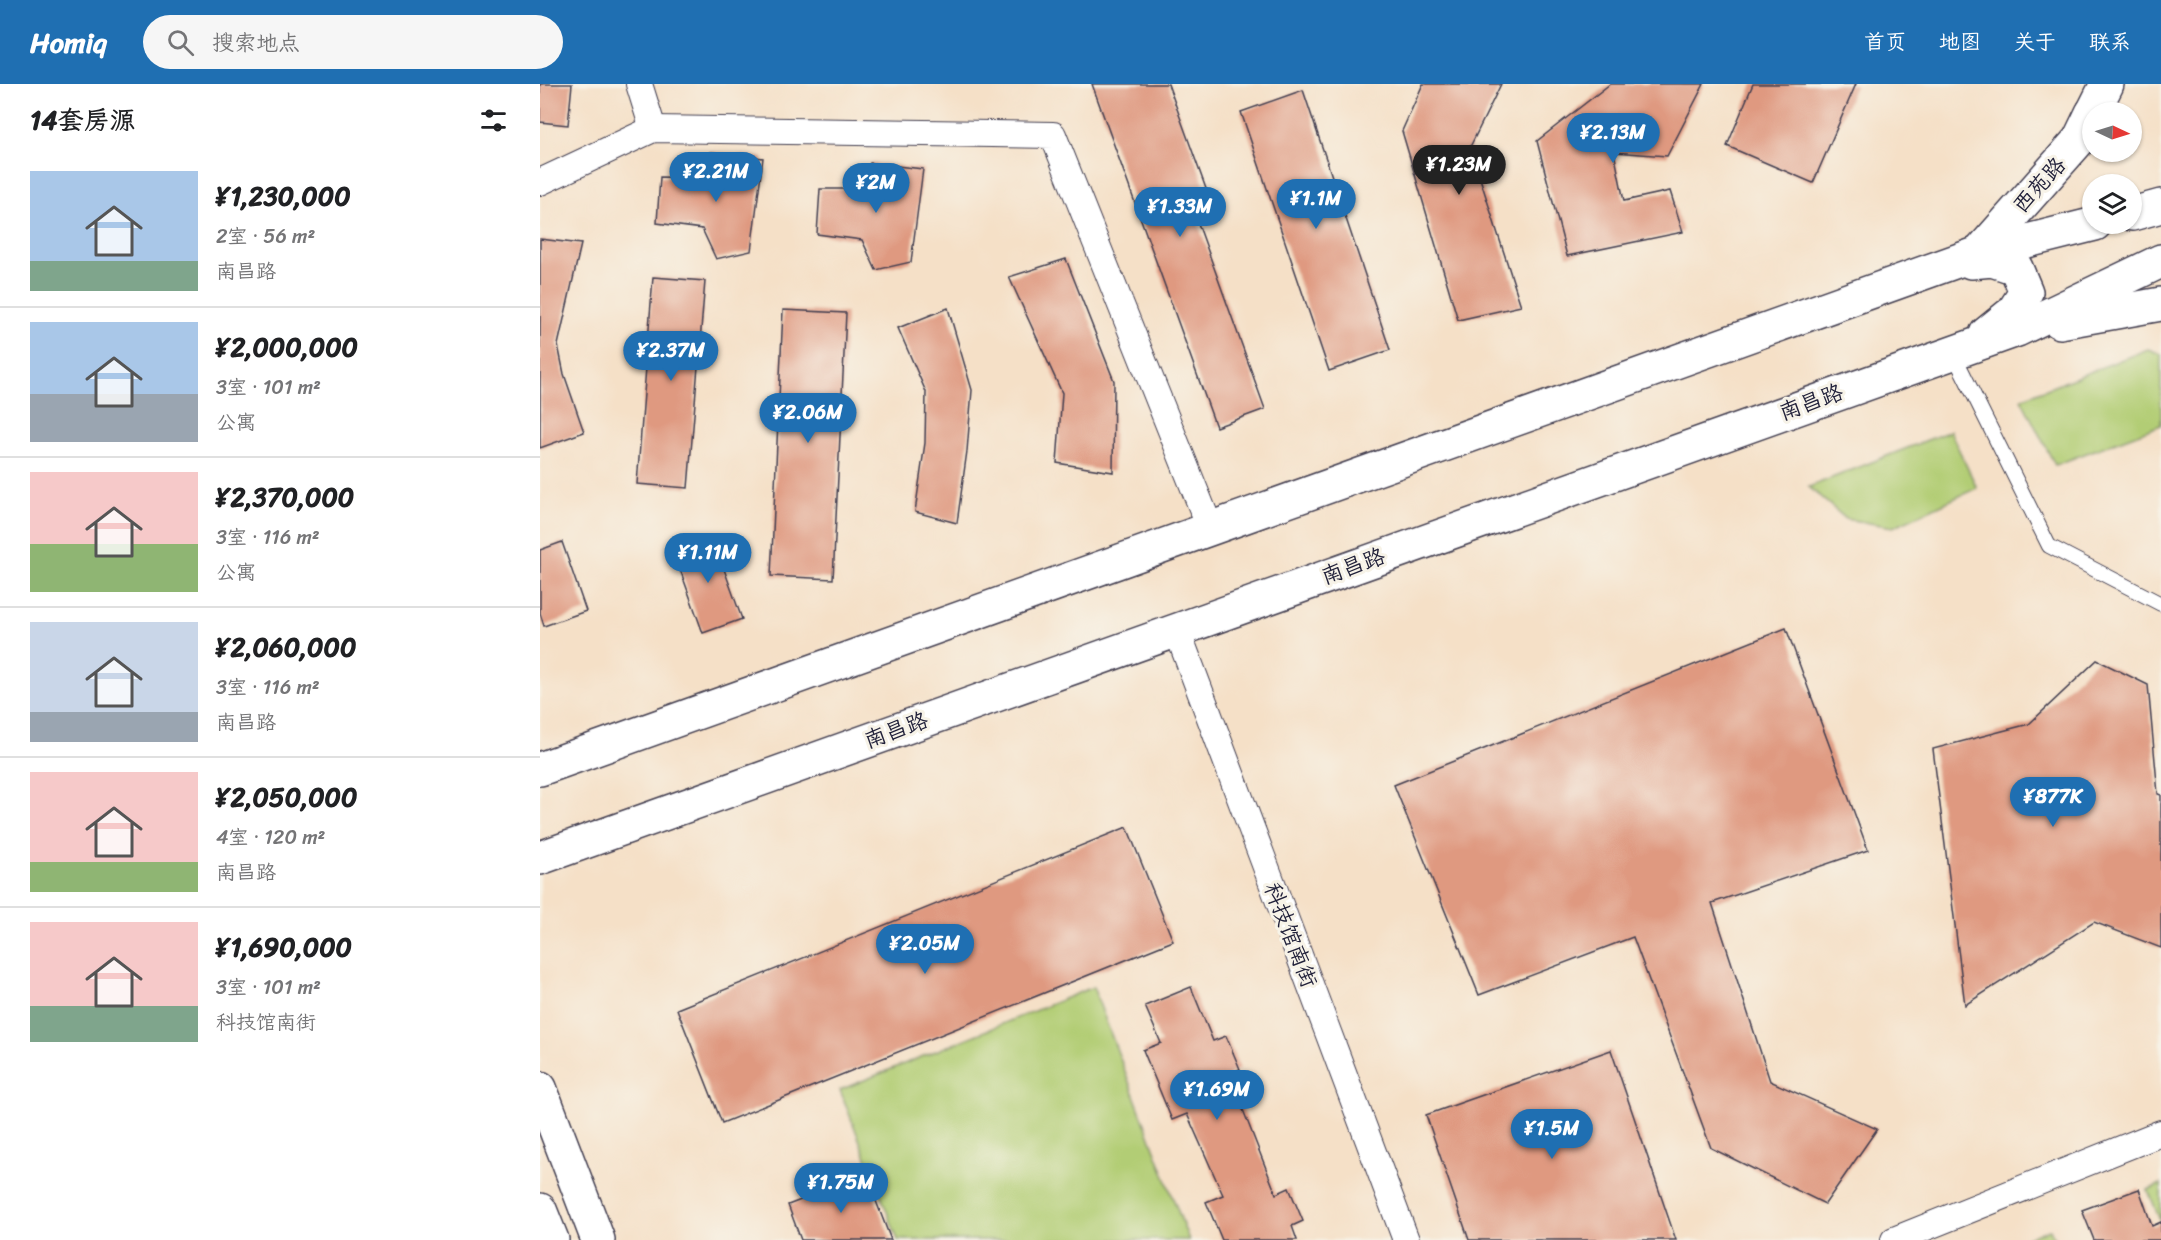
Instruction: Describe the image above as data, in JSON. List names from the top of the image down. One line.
{"streets":{"main road":["西苑路","南昌路"],"street":["科技馆南街"]},"crossings":[["南昌路","科技馆南街"]],"north":"right","page":{"header":"Homiq","search":"搜索地点","nav":["首页","地图","关于","联系"],"heading":"14套房源","price":["¥2.13M","¥1.23M","¥2.21M","¥2M","¥1.1M","¥1.33M","¥2.37M","¥2.06M","¥1.11M","¥877K","¥2.05M","¥1.69M","¥1.5M","¥1.75M"],"list":[{"name":"¥1,230,000","note":"2室 · 56 m² · 南昌路"},{"name":"¥2,000,000","note":"3室 · 101 m² · 公寓"},{"name":"¥2,370,000","note":"3室 · 116 m² · 公寓"},{"name":"¥2,060,000","note":"3室 · 116 m² · 南昌路"},{"name":"¥2,050,000","note":"4室 · 120 m² · 南昌路"},{"name":"¥1,690,000","note":"3室 · 101 m² · 科技馆南街"}]}}
